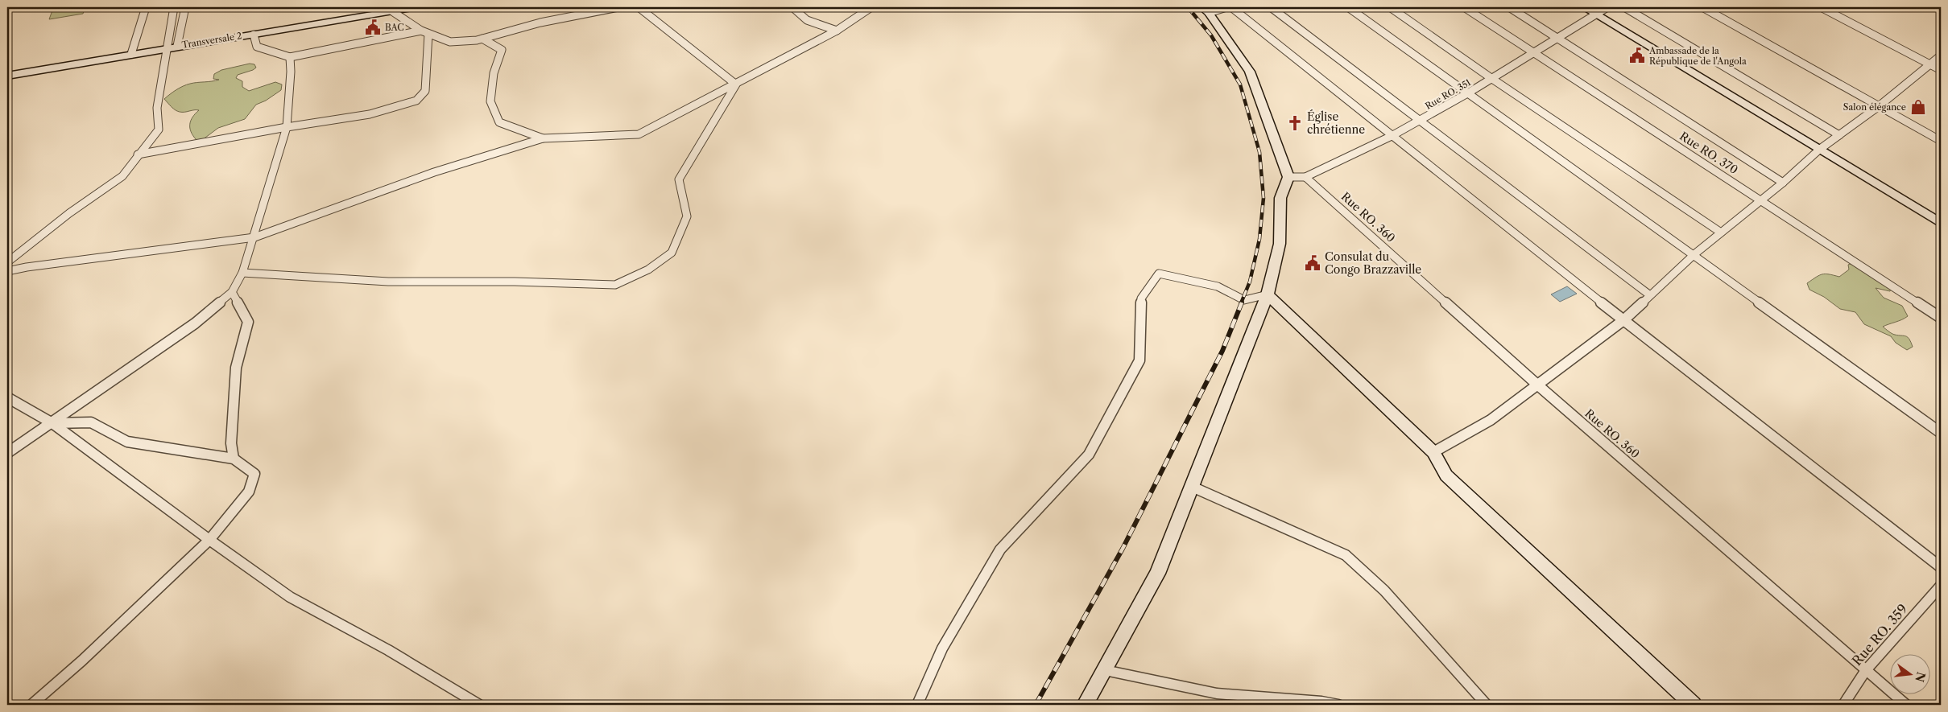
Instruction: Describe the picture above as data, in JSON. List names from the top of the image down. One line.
{"streets":{"street":["Transversale 2","Rue RO. 351","Rue RO. 370","Rue RO. 360","Rue RO. 359"]},"crossings":[["Rue RO. 351","Rue RO. 370"],["Rue RO. 351","Rue RO. 360"],["Rue RO. 360","Rue RO. 359"]],"places":{"public building":["BAC","Ambassade de la République de l'Angola","Consulat du Congo Brazzaville"],"shop":["Salon élégance"],"church":["Église chrétienne"]},"north":"right"}
